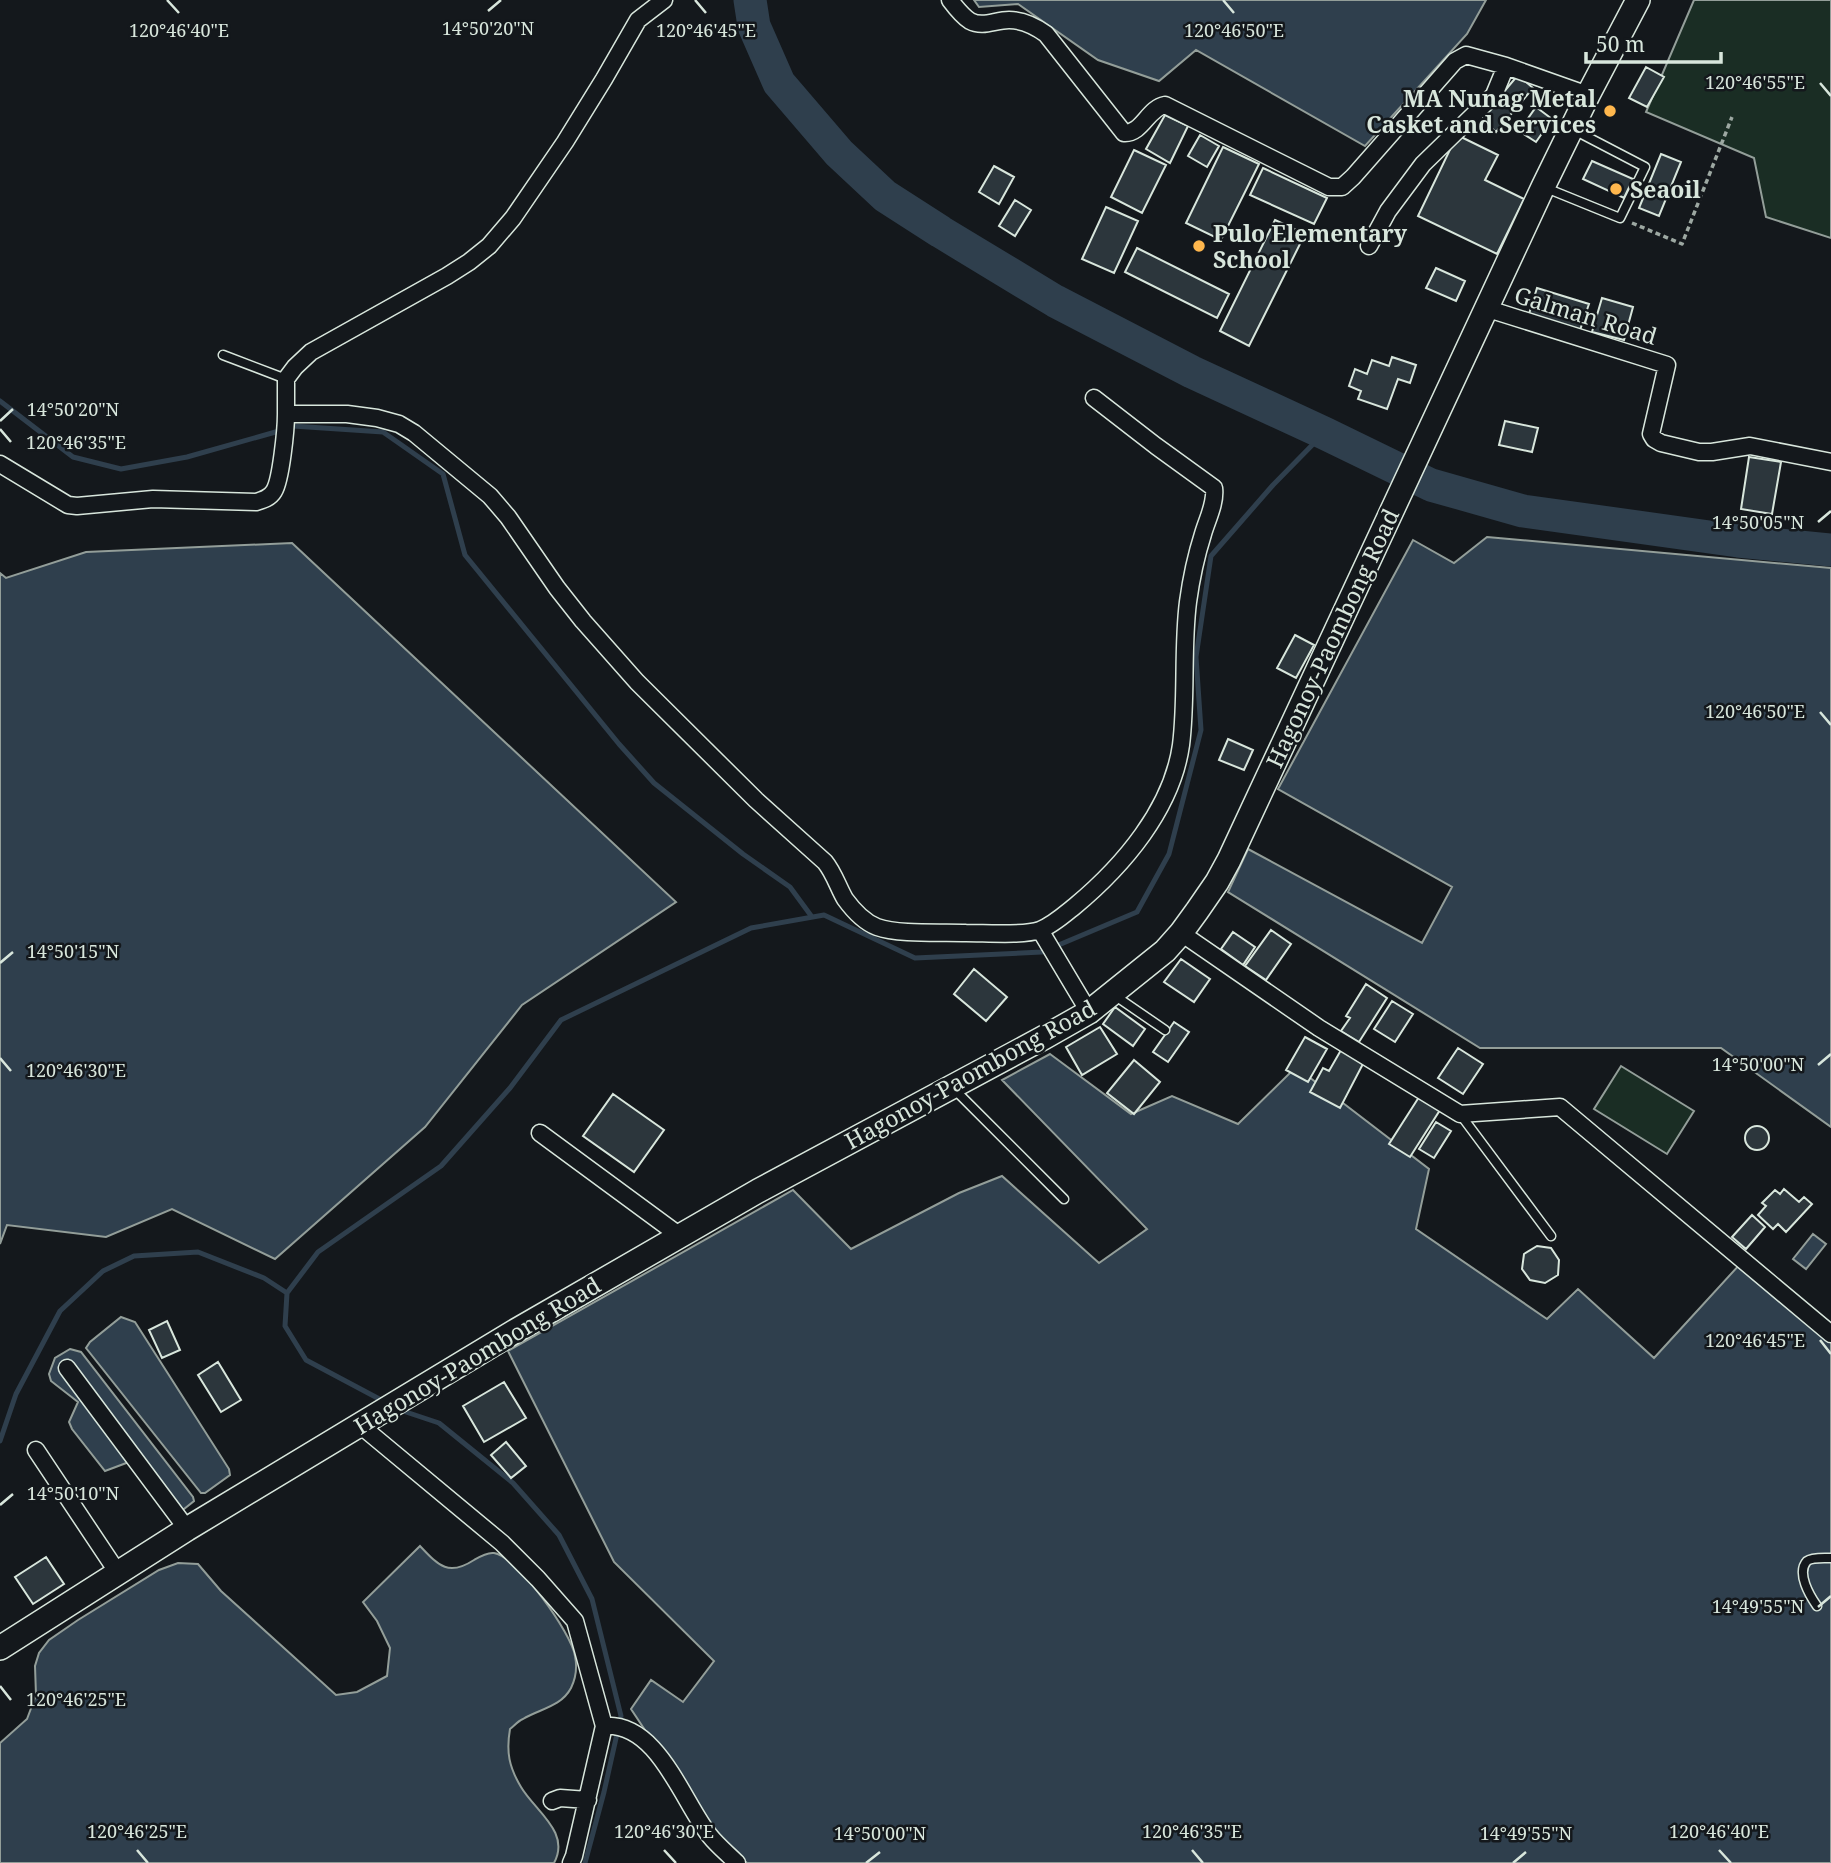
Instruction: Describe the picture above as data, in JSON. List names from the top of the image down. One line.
{"streets":{"main road":["Hagonoy-Paombong Road"],"street":["Galman Road"]},"crossings":[["Galman Road","Hagonoy-Paombong Road"]],"places":["MA Nunag Metal Casket and Services","Seaoil","Pulo Elementary School"],"scale_bar":"50 m","coordinates":["14°50'20\"N","120°46'40\"E","120°46'45\"E","120°46'50\"E","120°46'55\"E","120°46'35\"E","14°50'05\"N","14°50'15\"N","14°50'00\"N","120°46'30\"E","14°50'10\"N","14°49'55\"N","120°46'25\"E"]}
